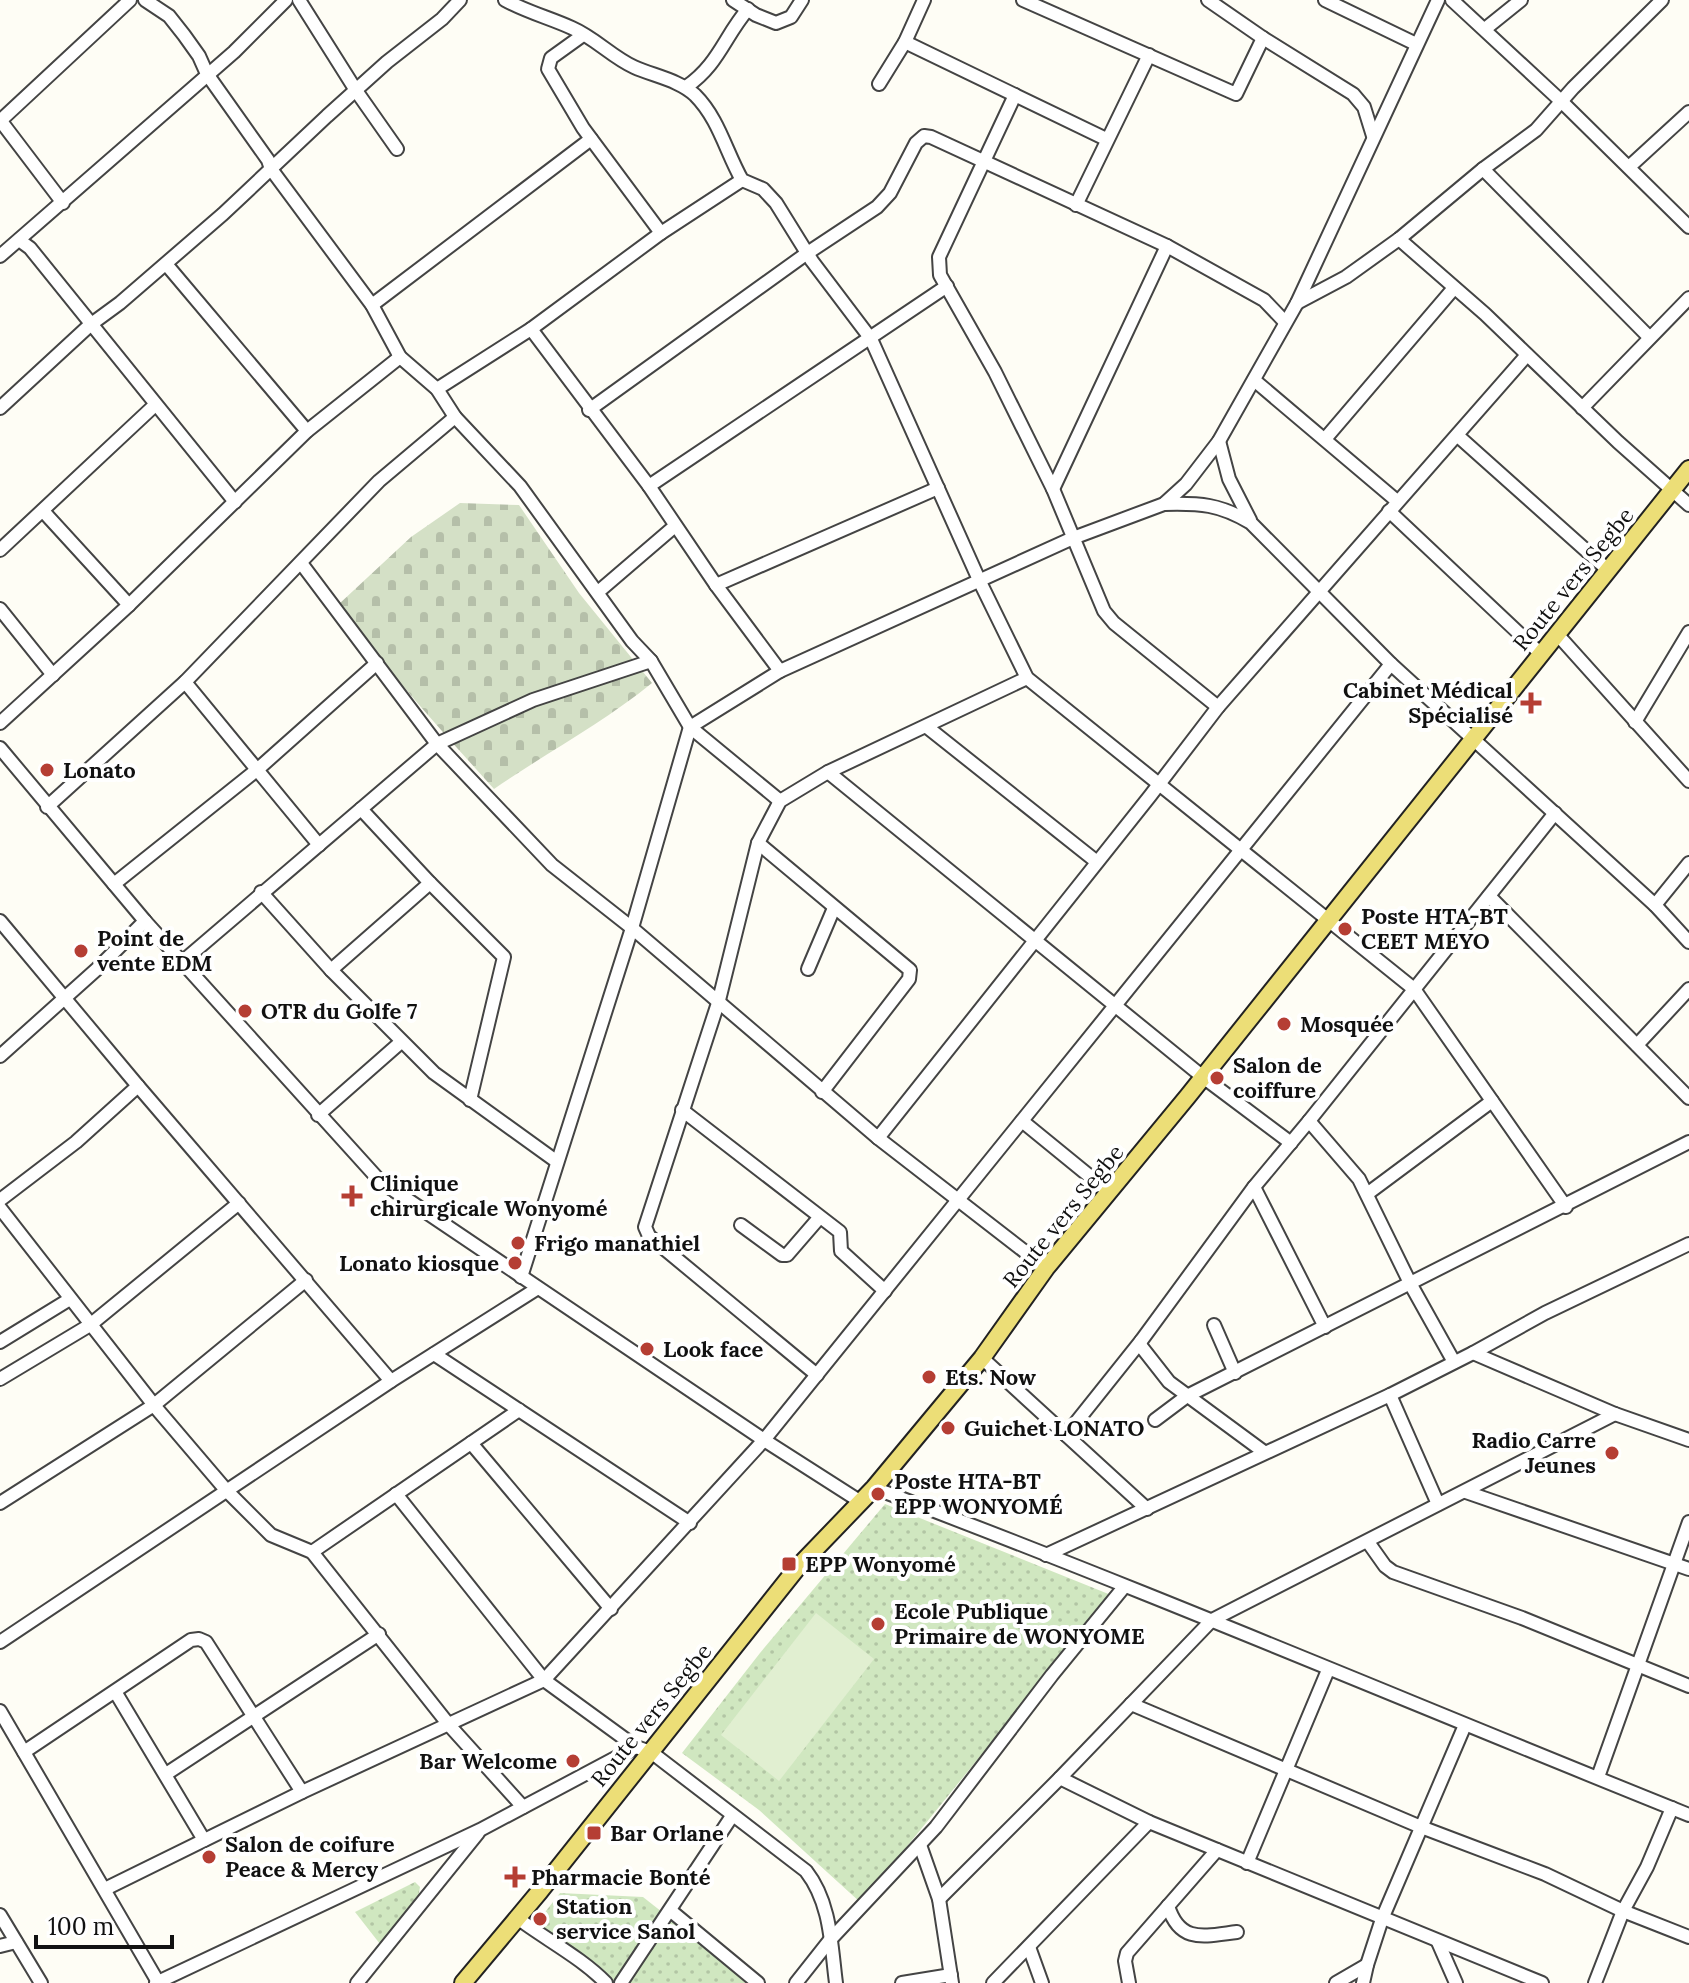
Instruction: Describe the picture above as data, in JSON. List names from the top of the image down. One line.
{"streets":{"main road":["Route vers Segbe"]},"places":{"health":["Cabinet Médical Spécialisé","Clinique chirurgicale Wonyomé","Pharmacie Bonté"],"other":["Lonato","Poste HTA-BT CEET MEYO","Point de vente EDM","OTR du Golfe 7","Mosquée","Salon de coiffure","Frigo manathiel","Lonato kiosque","Look face","Ets. Now","Guichet LONATO","Radio Carre Jeunes","Poste HTA-BT EPP WONYOMÉ","Ecole Publique Primaire de WONYOME","Bar Welcome","Salon de coifure Peace & Mercy","Station service Sanol"],"transit":["EPP Wonyomé","Bar Orlane"]},"scale_bar":"100 m"}
